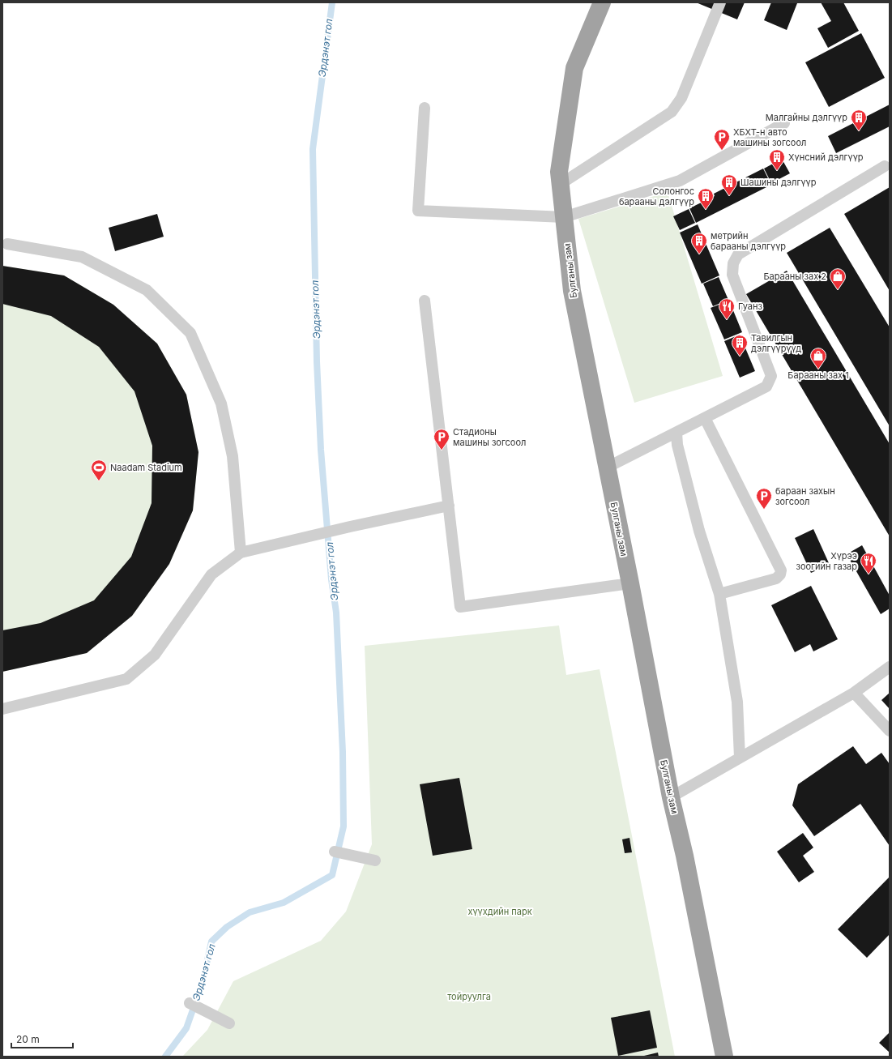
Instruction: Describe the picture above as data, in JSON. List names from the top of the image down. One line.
{"streets":{"highway":["Булганы зам"]},"water":["Эрдэнэт гол"],"parks":["хүүхдийн парк","тойруулга"],"places":{"building":["Малгайны дэлгүүр","Хүнсний дэлгүүр","Шашины дэлгүүр","Солонгос барааны дэлгүүр","метрийн барааны дэлгүүр","Тавилгын дэлгүүрүүд"],"parking":["ХБХТ-н авто машины зогсоол","Стадионы машины зогсоол","бараан захын зогсоол"],"shop":["Барааны зах 2","Барааны зах 1"],"restaurant":["Гуанз","Хүрээ зоогийн газар"],"sports":["Naadam Stadium"]},"scale_bar":"20 m"}
